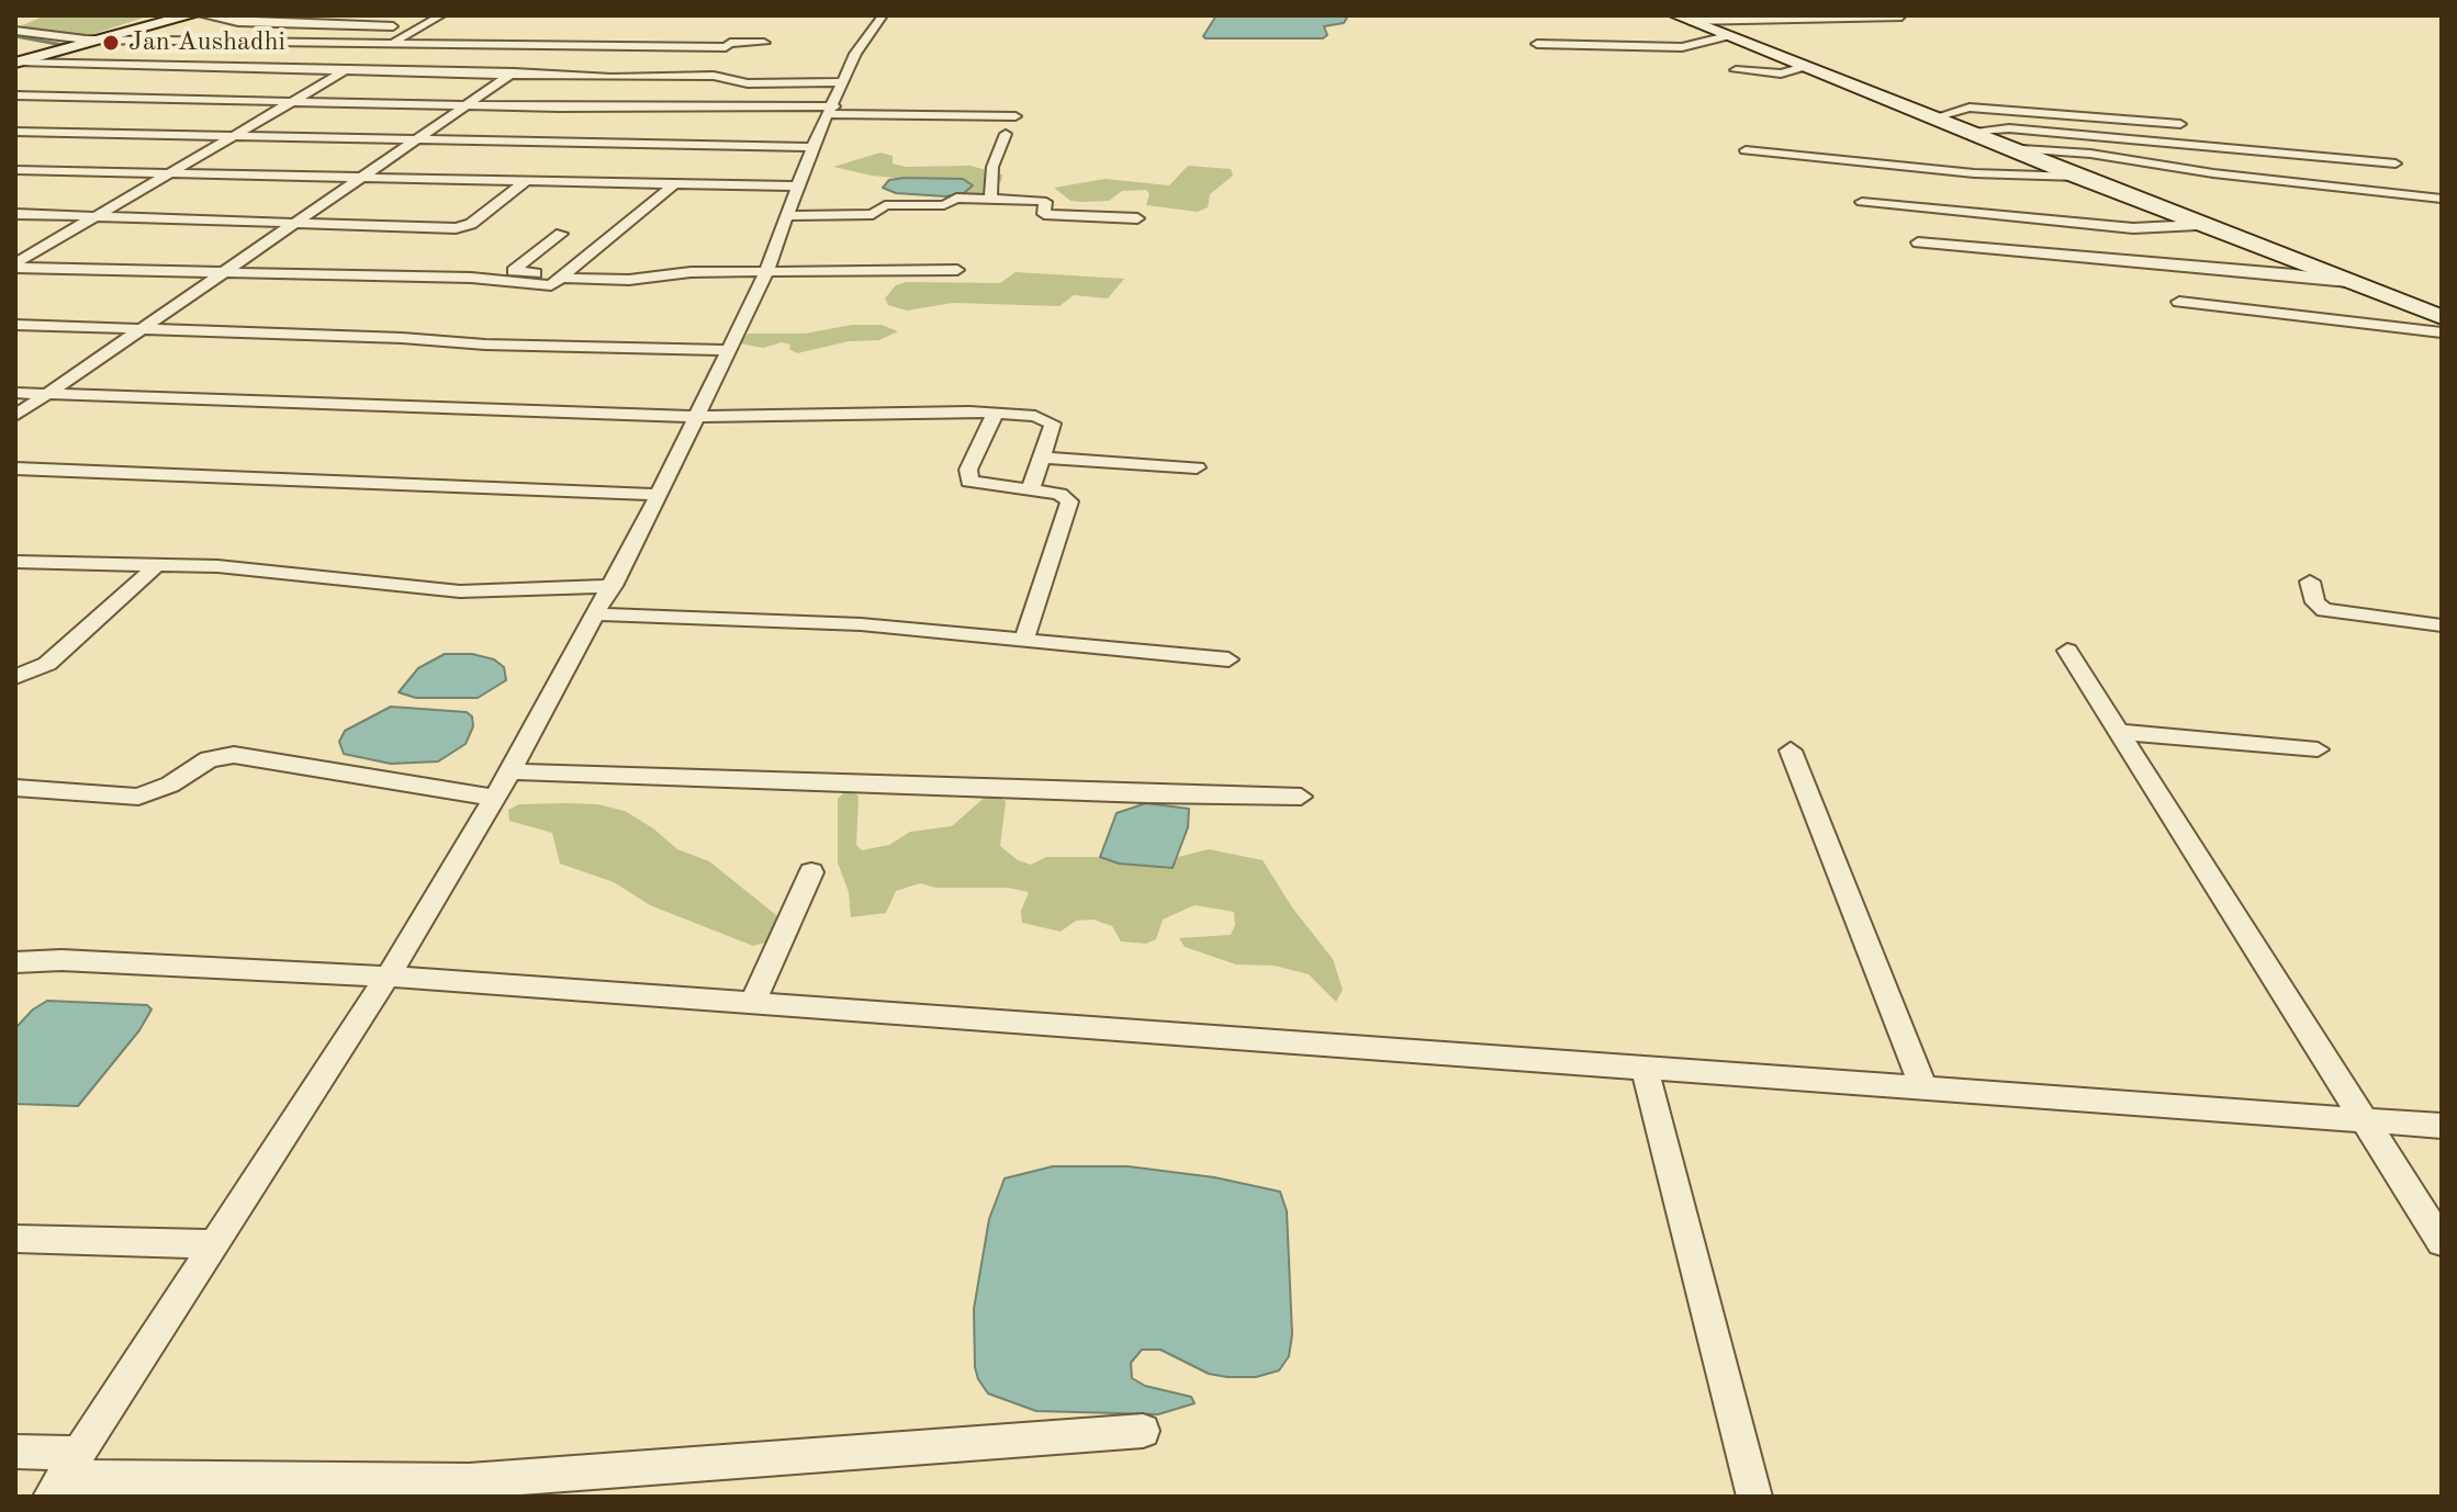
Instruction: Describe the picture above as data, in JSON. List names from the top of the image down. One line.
{"places":["Jan Aushadhi"]}
